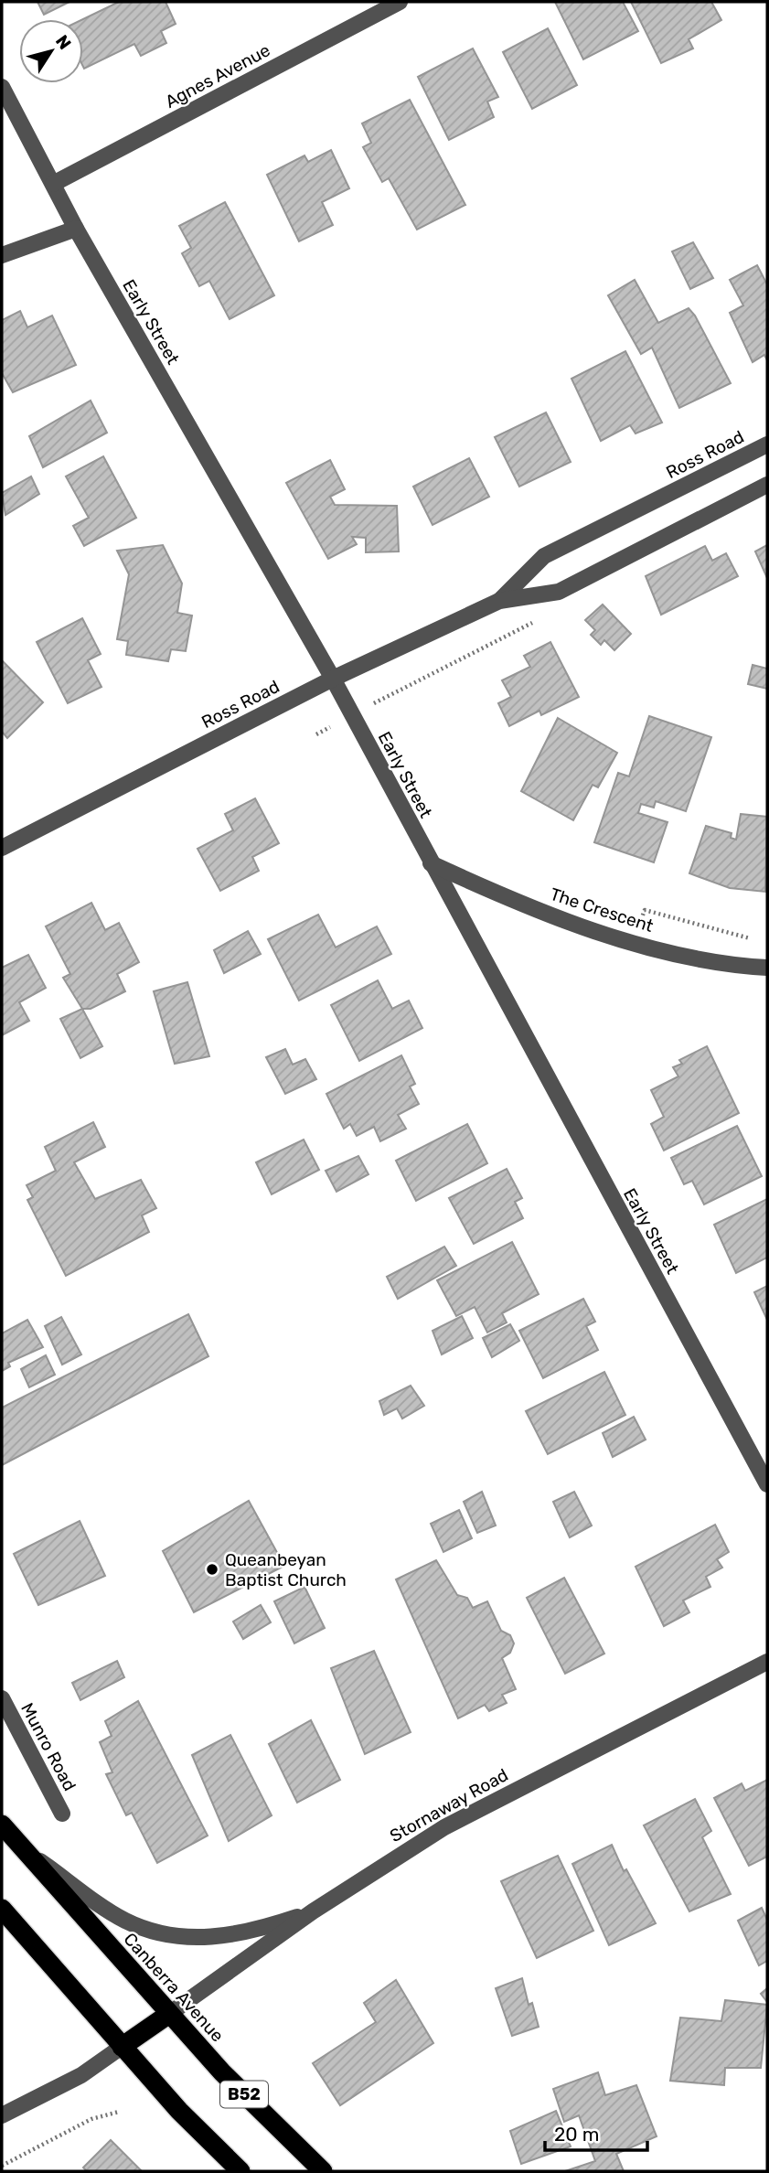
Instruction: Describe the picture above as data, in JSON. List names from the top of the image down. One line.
{"streets":{"highway":["Canberra Avenue","B52"],"street":["Agnes Avenue","Early Street","Ross Road","The Crescent","Munro Road","Stornaway Road"]},"crossings":[["Agnes Avenue","Early Street"],["Early Street","Ross Road"],["Early Street","The Crescent"],["Stornaway Road","Canberra Avenue"]],"places":["Queanbeyan Baptist Church"],"scale_bar":"20 m","north":"top right"}
